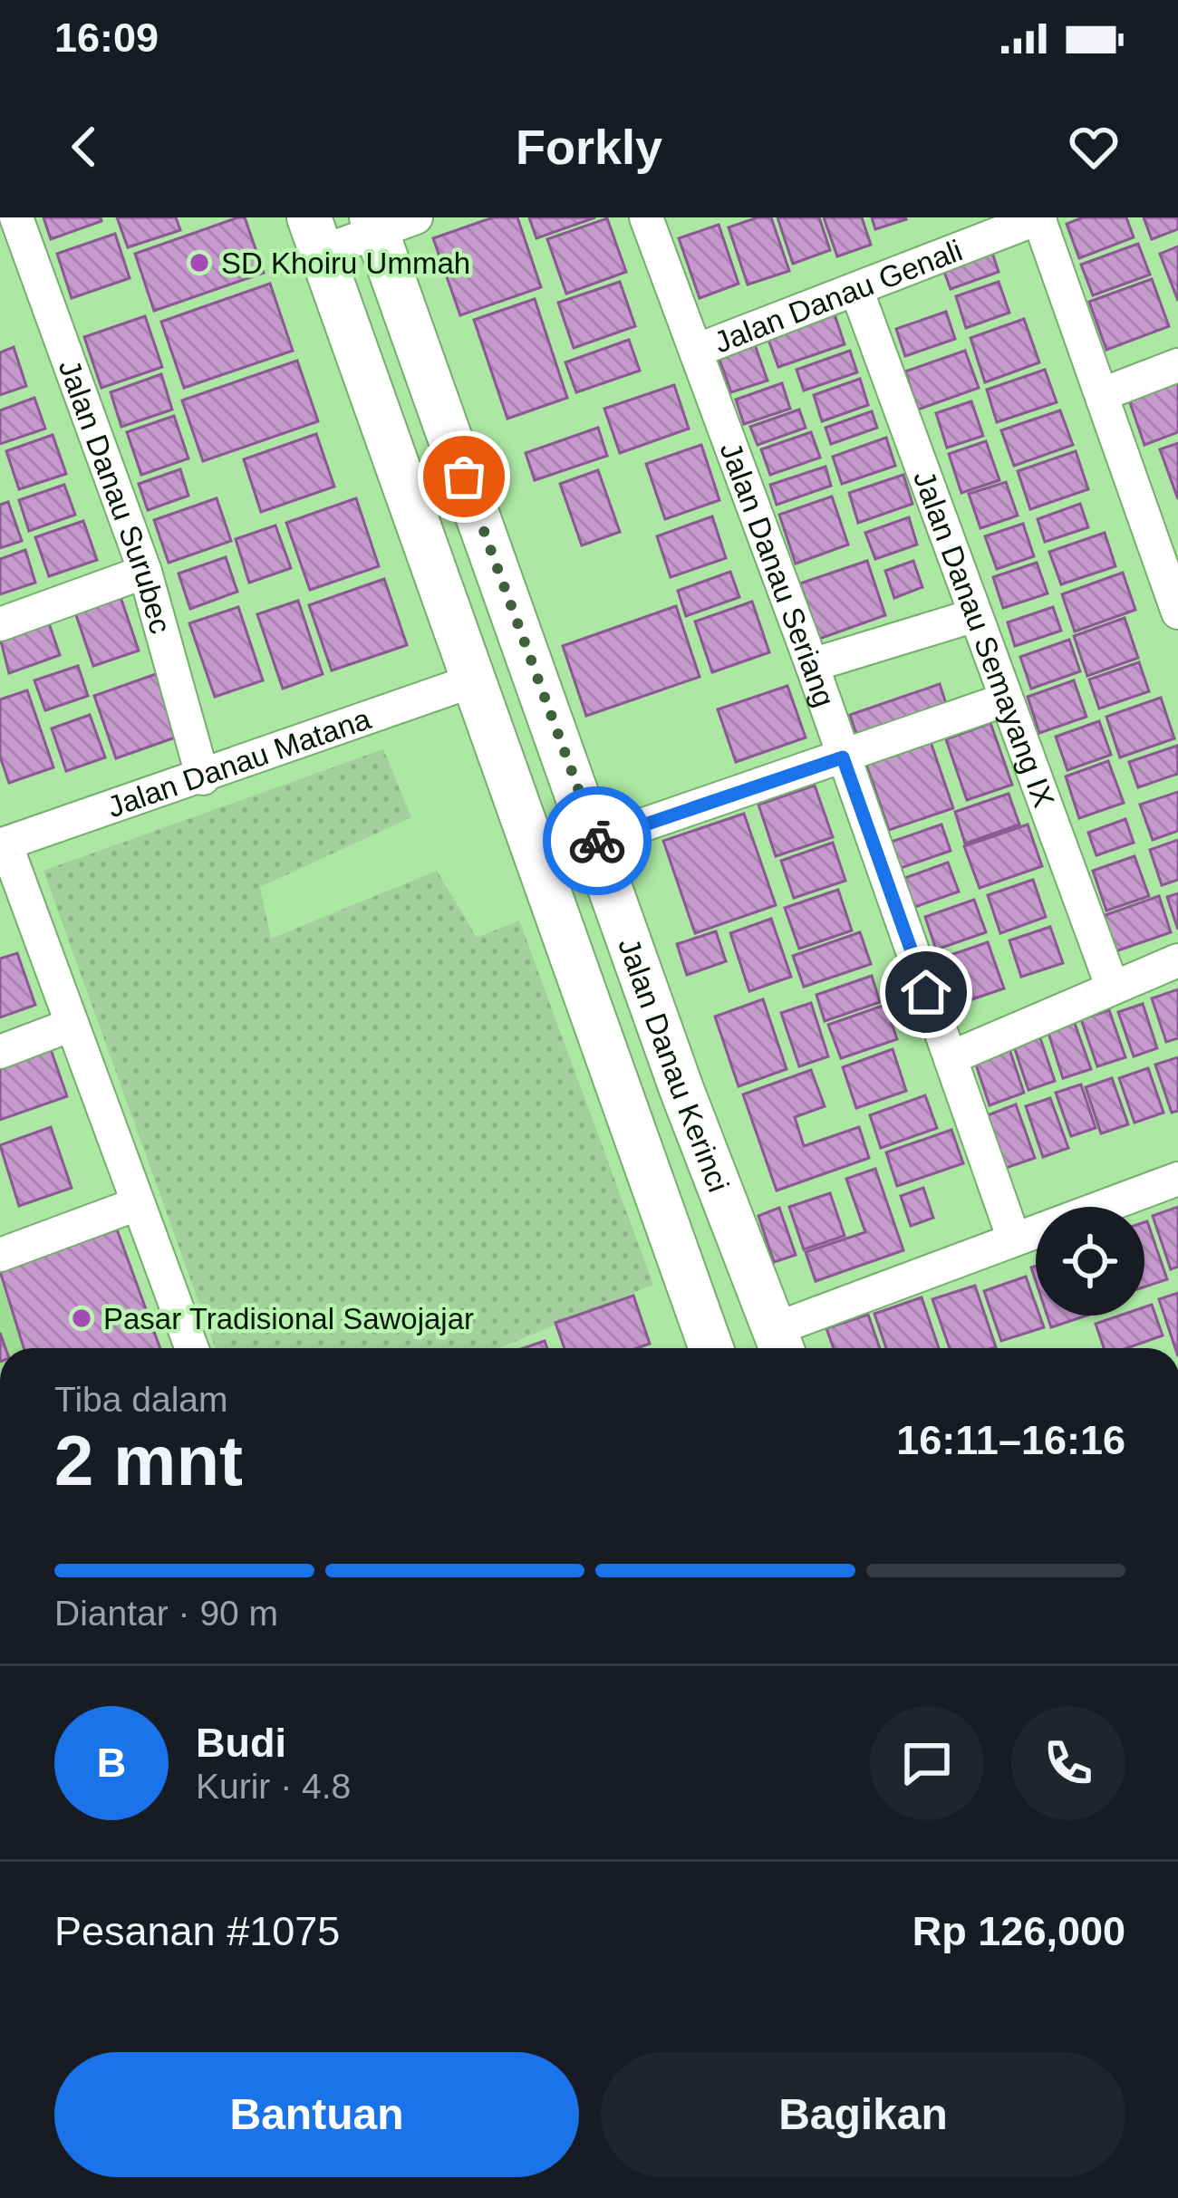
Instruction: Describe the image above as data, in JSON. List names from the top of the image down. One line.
{"streets":{"street":["Jalan Danau Genali","Jalan Danau Surubec","Jalan Danau Seriang","Jalan Danau Semayang IX","Jalan Danau Matana","Jalan Danau Kerinci"]},"crossings":[["Jalan Danau Genali","Jalan Danau Seriang"],["Jalan Danau Genali","Jalan Danau Semayang IX"],["Jalan Danau Surubec","Jalan Danau Matana"],["Jalan Danau Matana","Jalan Danau Kerinci"]],"places":["SD Khoiru Ummah","Pasar Tradisional Sawojajar"],"page":{"status":"16:09","header":"Forkly","heading":["2 mnt","Tiba dalam","16:11–16:16"],"panel":["Budi","Kurir · 4.8","Pesanan #1075","Rp 126,000"],"bar":"Diantar · 90 m","round":"B","buttons":["Bantuan","Bagikan"]}}
